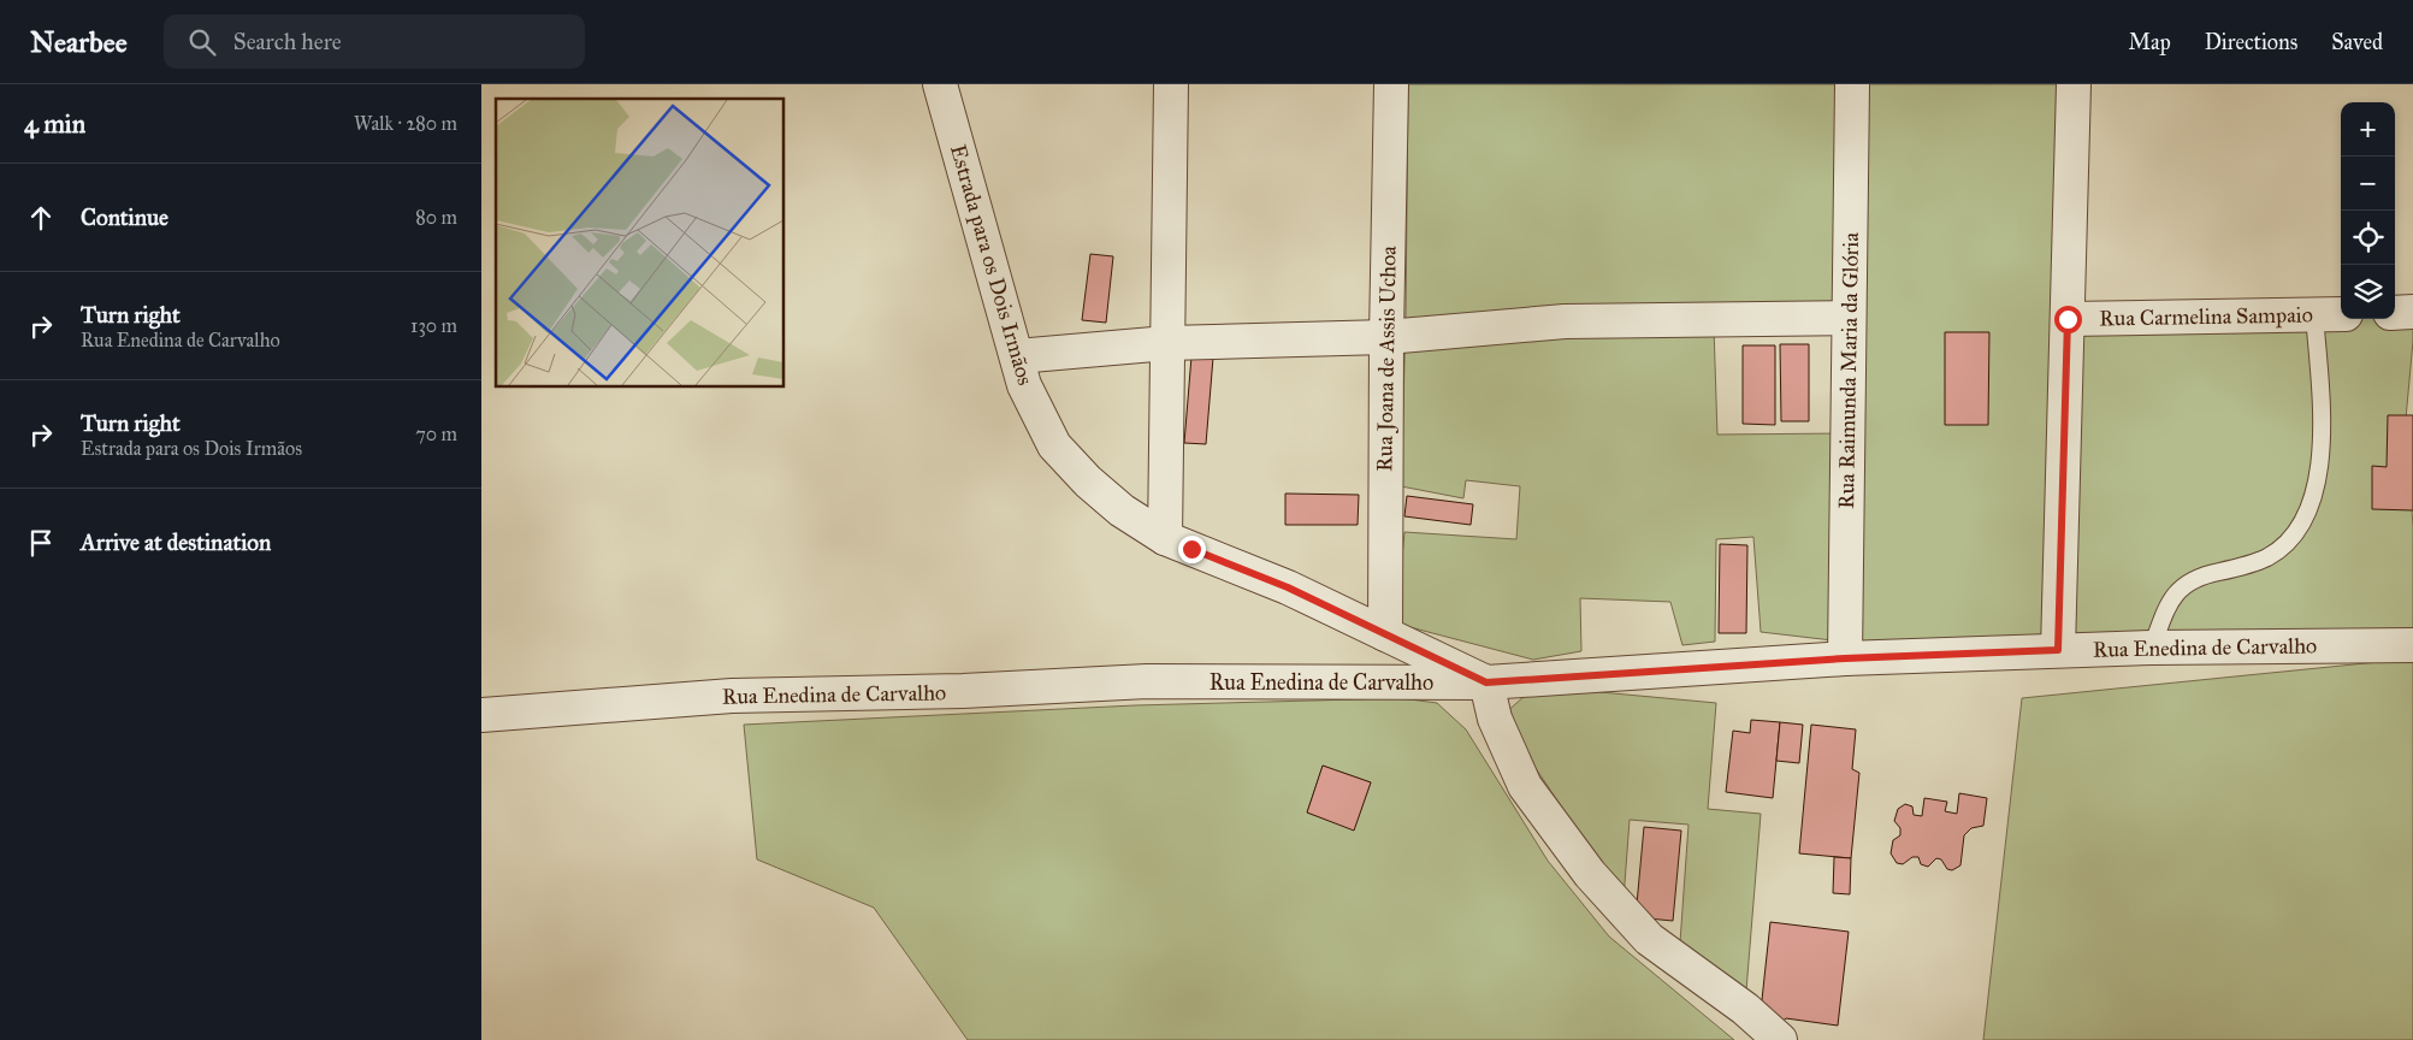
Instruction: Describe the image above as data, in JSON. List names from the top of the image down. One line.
{"streets":{"street":["Estrada para os Dois Irmãos","Rua Carmelina Sampaio","Rua Joana de Assis Uchoa","Rua Raimunda Maria da Glória","Rua Enedina de Carvalho"]},"crossings":[["Estrada para os Dois Irmãos","Rua Joana de Assis Uchoa"],["Estrada para os Dois Irmãos","Rua Enedina de Carvalho"],["Rua Raimunda Maria da Glória","Rua Enedina de Carvalho"]],"page":{"header":"Nearbee","search":"Search here","nav":["Map","Directions","Saved"],"heading":["4 min","Walk · 280 m"],"map_buttons":["+","−"],"list":[["Continue","80 m"],["Turn right","Rua Enedina de Carvalho","130 m"],["Turn right","Estrada para os Dois Irmãos","70 m"],"Arrive at destination"]}}
